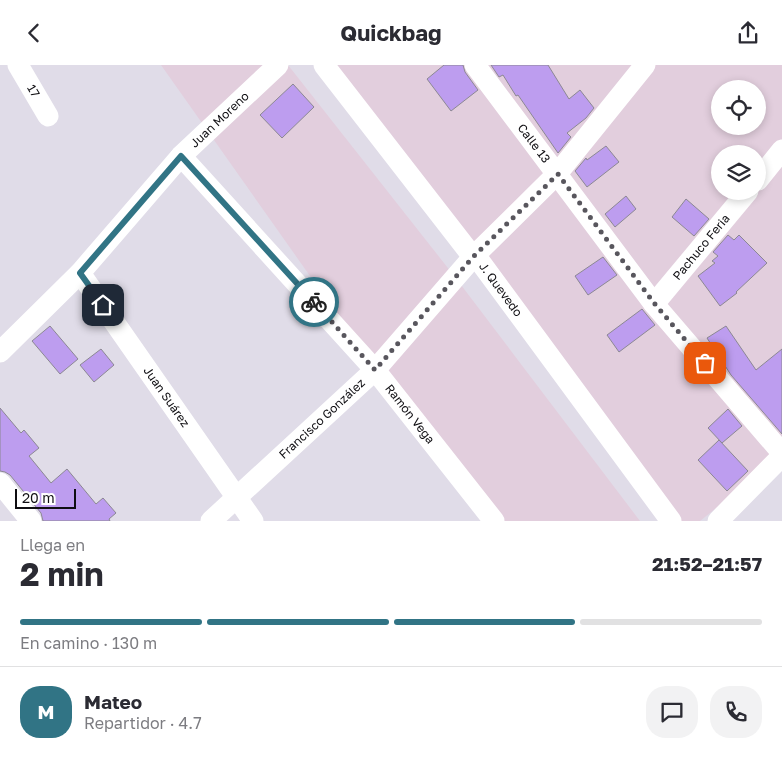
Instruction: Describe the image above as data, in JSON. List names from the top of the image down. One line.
{"streets":{"street":["17","Juan Moreno","Calle 13","Pachuco Feria","J. Quevedo","Juan Suárez","Ramón Vega","Francisco González"]},"crossings":[["Juan Moreno","Juan Suárez"],["Juan Moreno","Ramón Vega"],["Calle 13","Pachuco Feria"],["Calle 13","Francisco González"],["J. Quevedo","Francisco González"],["Juan Suárez","Francisco González"],["Ramón Vega","Francisco González"]],"scale_bar":"20 m","page":{"header":"Quickbag","scale":"20 m","heading":["2 min","Llega en","21:52–21:57"],"panel":["Mateo","Repartidor · 4.7"],"bar":"En camino · 130 m","round":"M"}}
